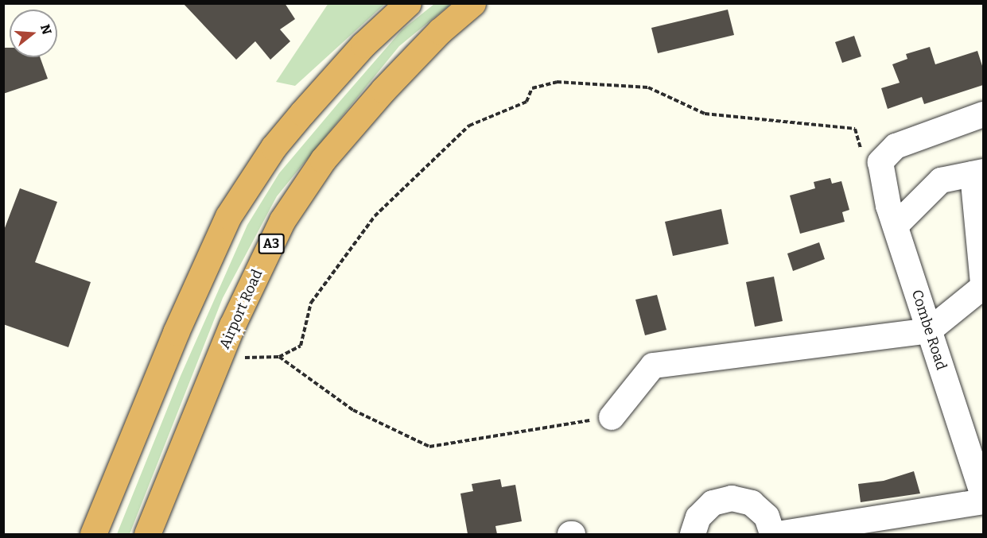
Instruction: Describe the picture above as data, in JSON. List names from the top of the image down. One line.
{"streets":{"highway":["A3","Airport Road"],"street":["Combe Road"]},"north":"right"}
